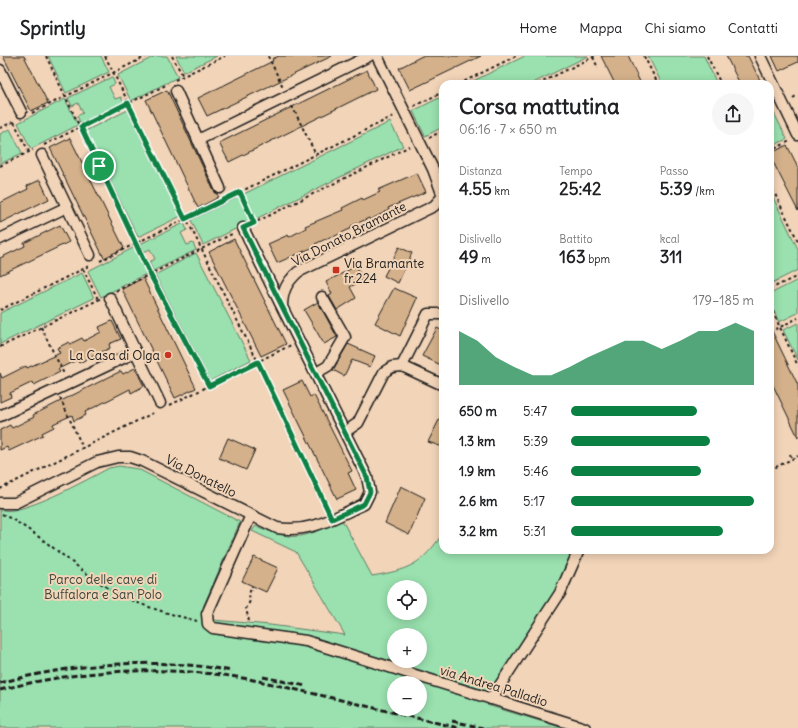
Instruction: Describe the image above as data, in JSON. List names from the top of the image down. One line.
{"streets":{"street":["Via Donato Bramante","Via Donatello","via Andrea Palladio"]},"parks":["Parco delle cave di Buffalora e San Polo"],"places":{"transit":["Via Bramante fr.224"],"other":["La Casa di Olga"]},"page":{"header":"Sprintly","nav":["Home","Mappa","Chi siamo","Contatti"],"heading":["Corsa mattutina","06:16 · 7 × 650 m"],"stats":[["Distanza","4.55 km"],["Tempo","25:42"],["Passo","5:39 /km"],["Dislivello","49 m"],["Battito","163 bpm"],["kcal","311"]],"chart":["Dislivello","179–185 m"],"list":[{"name":"650 m","note":"5:47"},{"name":"1.3 km","note":"5:39"},{"name":"1.9 km","note":"5:46"},{"name":"2.6 km","note":"5:17"},{"name":"3.2 km","note":"5:31"}],"map_buttons":["+","−"]}}
